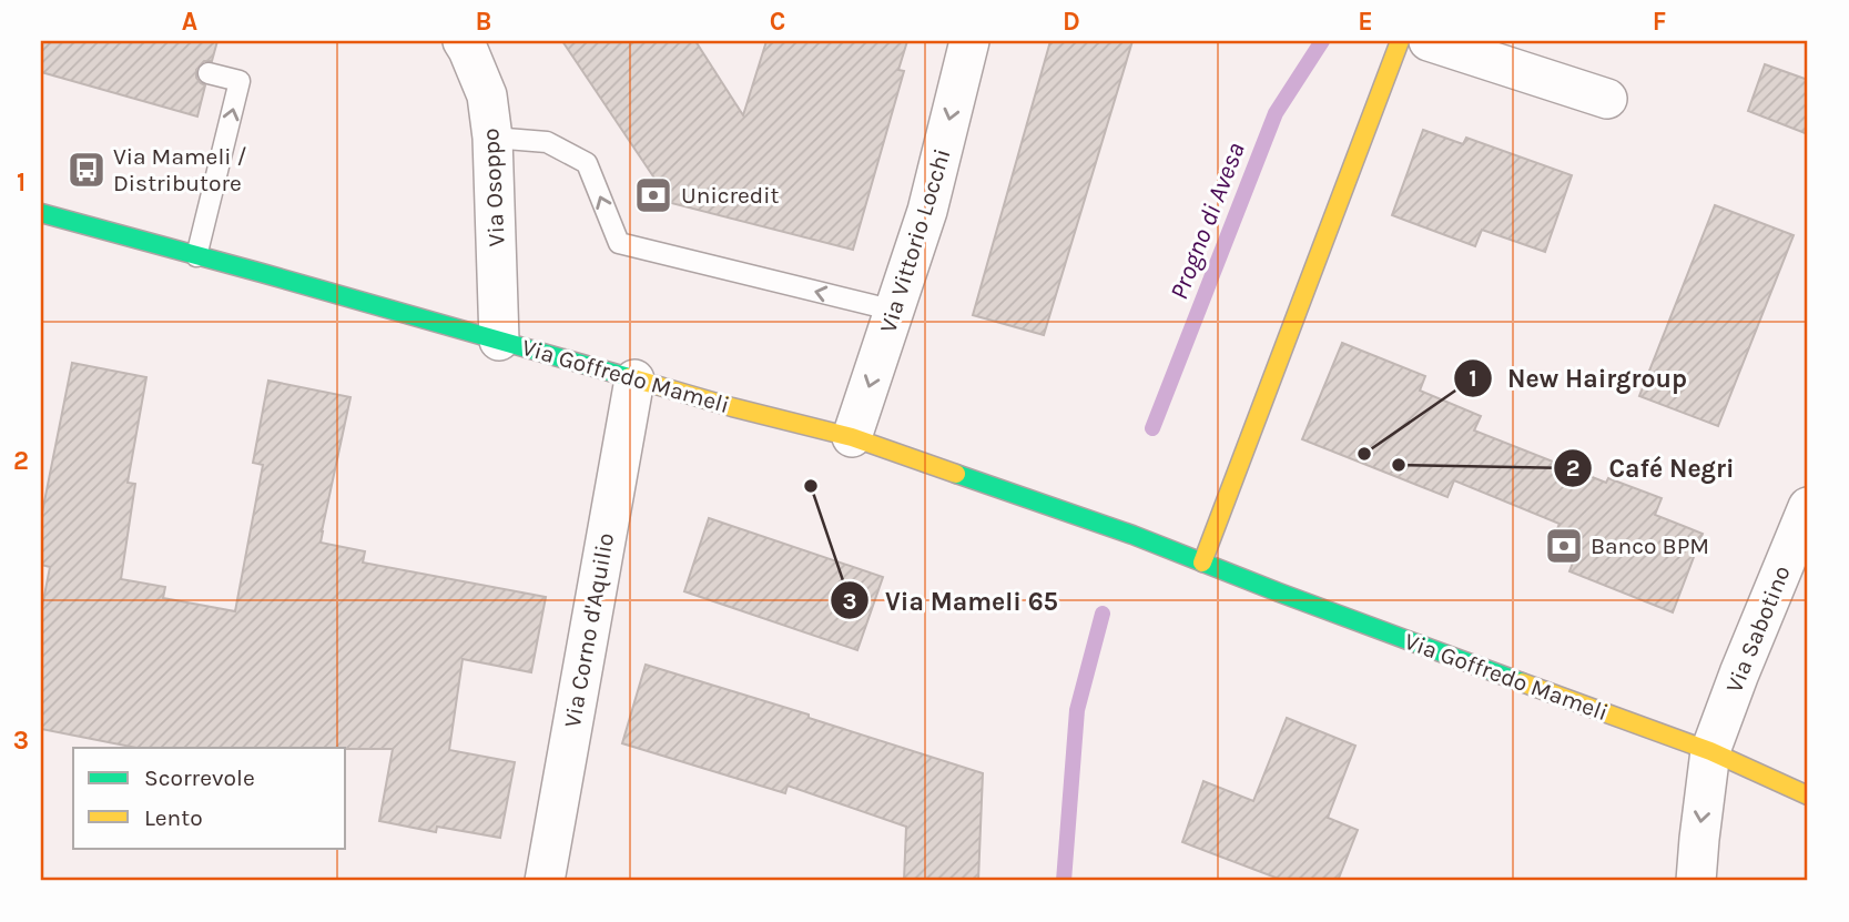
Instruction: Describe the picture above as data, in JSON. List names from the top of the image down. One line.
{"streets":{"main road":["Via Goffredo Mameli"],"street":["Via Osoppo","Via Vittorio Locchi","Via Sabotino","Via Corno d'Aquilio"]},"crossings":[["Via Osoppo","Via Goffredo Mameli"],["Via Vittorio Locchi","Via Goffredo Mameli"],["Via Goffredo Mameli","Via Sabotino"],["Via Goffredo Mameli","Via Corno d'Aquilio"]],"one_way":["Via Vittorio Locchi"],"water":["Progno di Avesa"],"places":{"bus stop":["Via Mameli / Distributore"],"bank":["Unicredit","Banco BPM"],"other":["New Hairgroup","Café Negri","Via Mameli 65"]},"legend":["Scorrevole","Lento"],"grid":{"columns":["A","B","C","D","E","F"],"rows":["1","2","3"]}}
